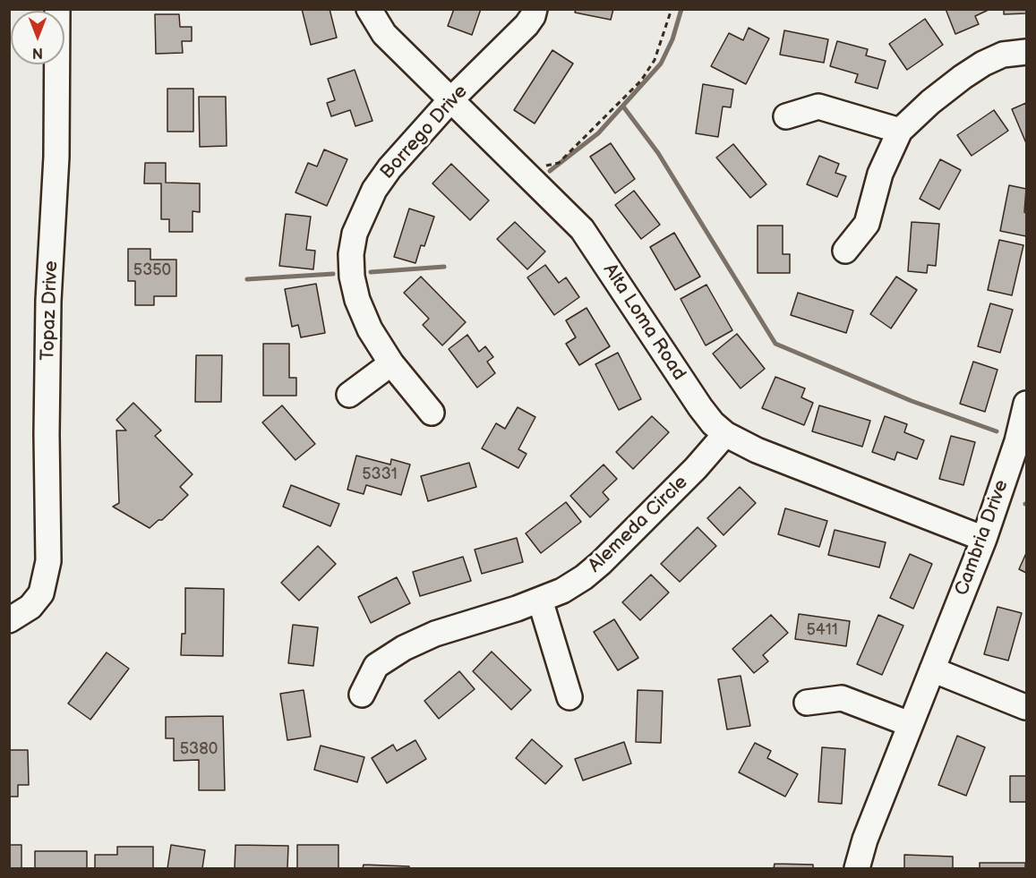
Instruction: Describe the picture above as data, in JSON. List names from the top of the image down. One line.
{"streets":{"street":["Borrego Drive","Topaz Drive","Alta Loma Road","Alemeda Circle","Cambria Drive"]},"crossings":[["Borrego Drive","Alta Loma Road"],["Alta Loma Road","Alemeda Circle"],["Alta Loma Road","Cambria Drive"]],"house_numbers":["5350","5331","5411","5380"],"north":"bottom"}
